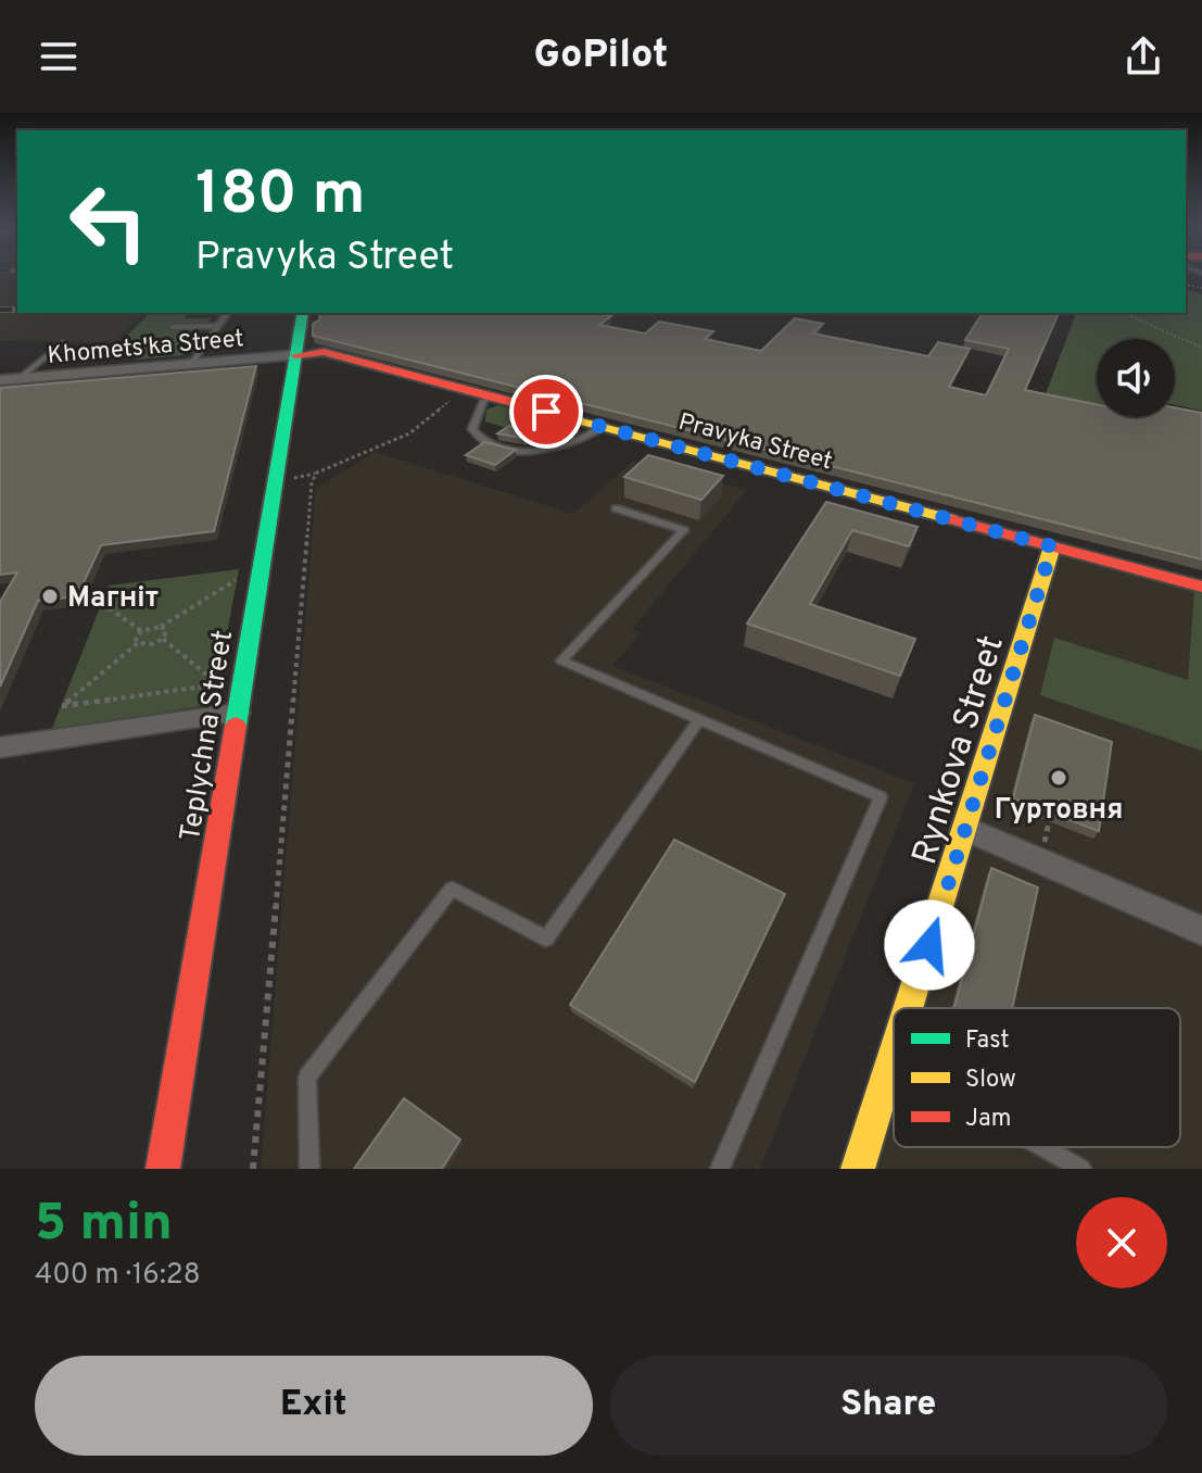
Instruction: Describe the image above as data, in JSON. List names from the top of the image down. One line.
{"streets":{"street":["Khomets'ka Street","Pravyka Street","Teplychna Street","Rynkova Street"]},"crossings":[["Khomets'ka Street","Pravyka Street"],["Khomets'ka Street","Teplychna Street"],["Pravyka Street","Teplychna Street"],["Pravyka Street","Rynkova Street"]],"places":["Магніт","Гуртовня"],"legend":["Fast","Slow","Jam"],"page":{"header":"GoPilot","turn":["180 m","Pravyka Street"],"heading":["5 min","400 m · 16:28"],"buttons":["Exit","Share"]}}
